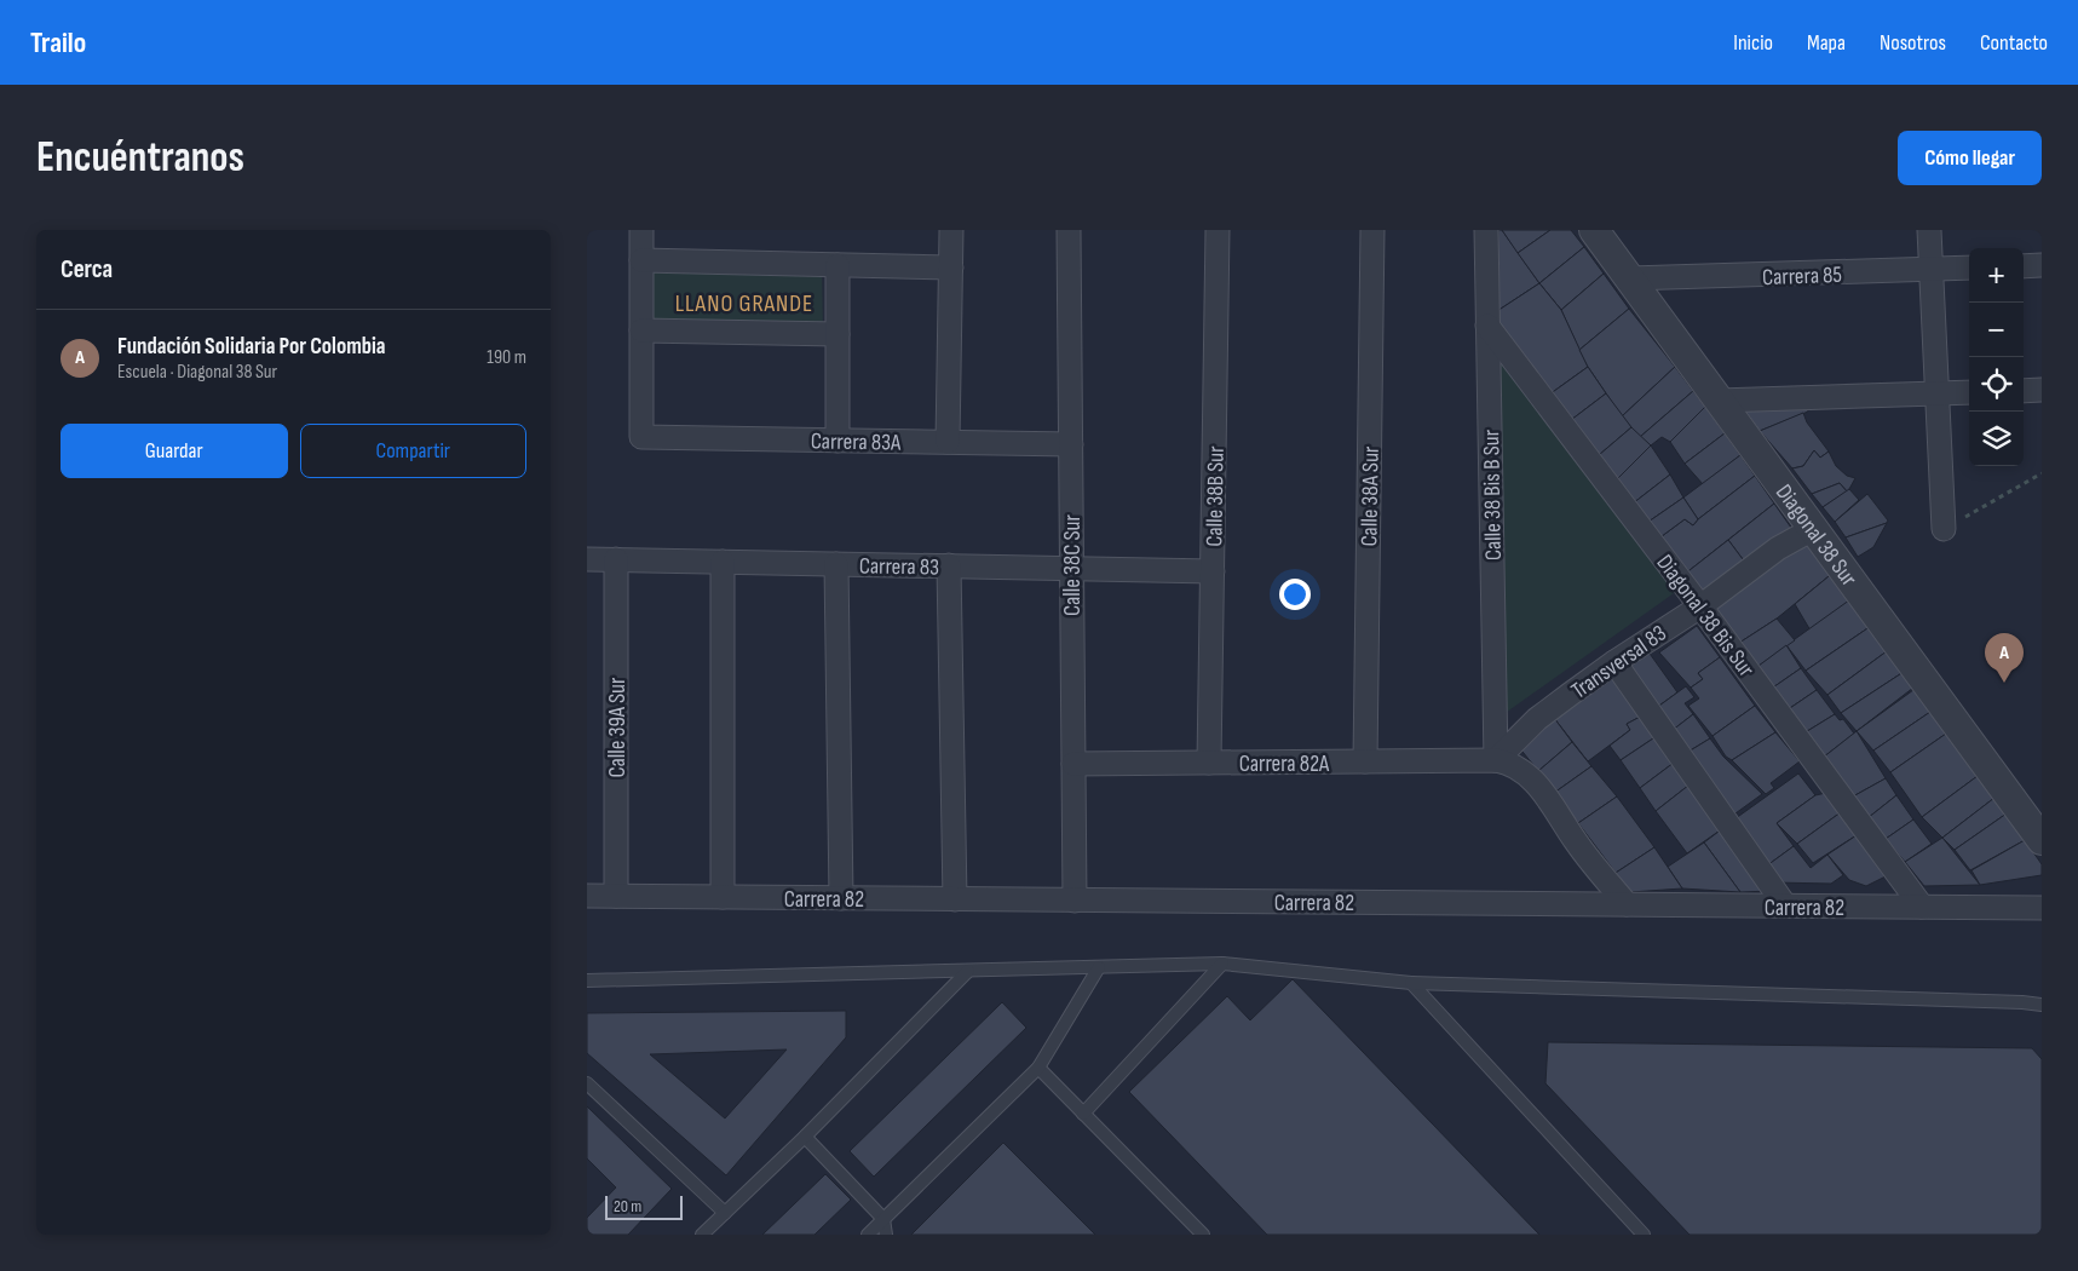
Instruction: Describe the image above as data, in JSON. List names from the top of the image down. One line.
{"streets":{"street":["Carrera 85","Carrera 83A","Calle 38 Bis B Sur","Calle 38B Sur","Calle 38A Sur","Diagonal 38 Sur","Carrera 83","Calle 38C Sur","Diagonal 38 Bis Sur","Transversal 83","Calle 39A Sur","Carrera 82A","Carrera 82"]},"crossings":[["Carrera 85","Diagonal 38 Sur"],["Carrera 83A","Calle 38C Sur"],["Calle 38 Bis B Sur","Diagonal 38 Bis Sur"],["Calle 38 Bis B Sur","Transversal 83"],["Calle 38 Bis B Sur","Carrera 82A"],["Calle 38B Sur","Carrera 83"],["Calle 38B Sur","Carrera 82A"],["Calle 38A Sur","Carrera 82A"],["Diagonal 38 Sur","Transversal 83"],["Carrera 83","Calle 38C Sur"],["Carrera 83","Calle 39A Sur"],["Calle 38C Sur","Carrera 82A"],["Calle 38C Sur","Carrera 82"],["Diagonal 38 Bis Sur","Transversal 83"],["Diagonal 38 Bis Sur","Carrera 82"],["Transversal 83","Carrera 82A"],["Calle 39A Sur","Carrera 82"]],"districts":["LLANO GRANDE"],"scale_bar":"20 m","page":{"header":"Trailo","nav":["Inicio","Mapa","Nosotros","Contacto"],"buttons":["Cómo llegar",["Guardar","Compartir"]],"title":"Encuéntranos","heading":"Cerca","map_buttons":["+","−"],"list":[{"mark":"A","name":"Fundación Solidaria Por Colombia","note":"Escuela · Diagonal 38 Sur","value":"190 m"}],"pins":"A","scale":"20 m"}}
